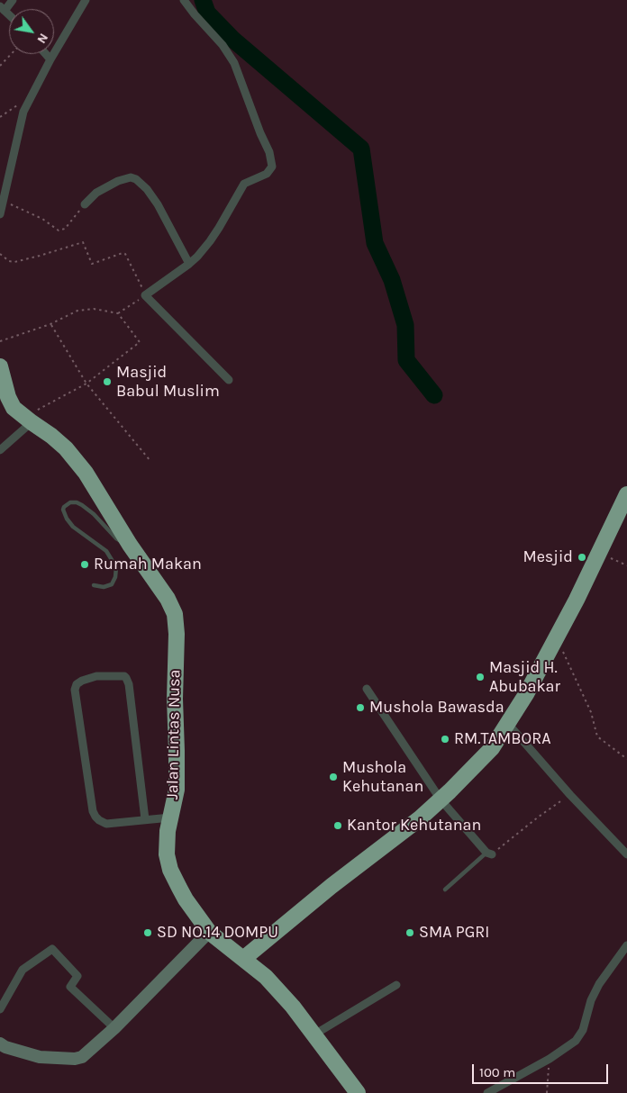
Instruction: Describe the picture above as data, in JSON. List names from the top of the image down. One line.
{"streets":{"highway":["Jalan Lintas Nusa"]},"places":["Masjid Babul Muslim","Mesjid","Rumah Makan","Masjid H. Abubakar","Mushola Bawasda","RM.TAMBORA","Mushola Kehutanan","Kantor Kehutanan","SD NO.14 DOMPU","SMA PGRI"],"scale_bar":"100 m","north":"bottom right"}
